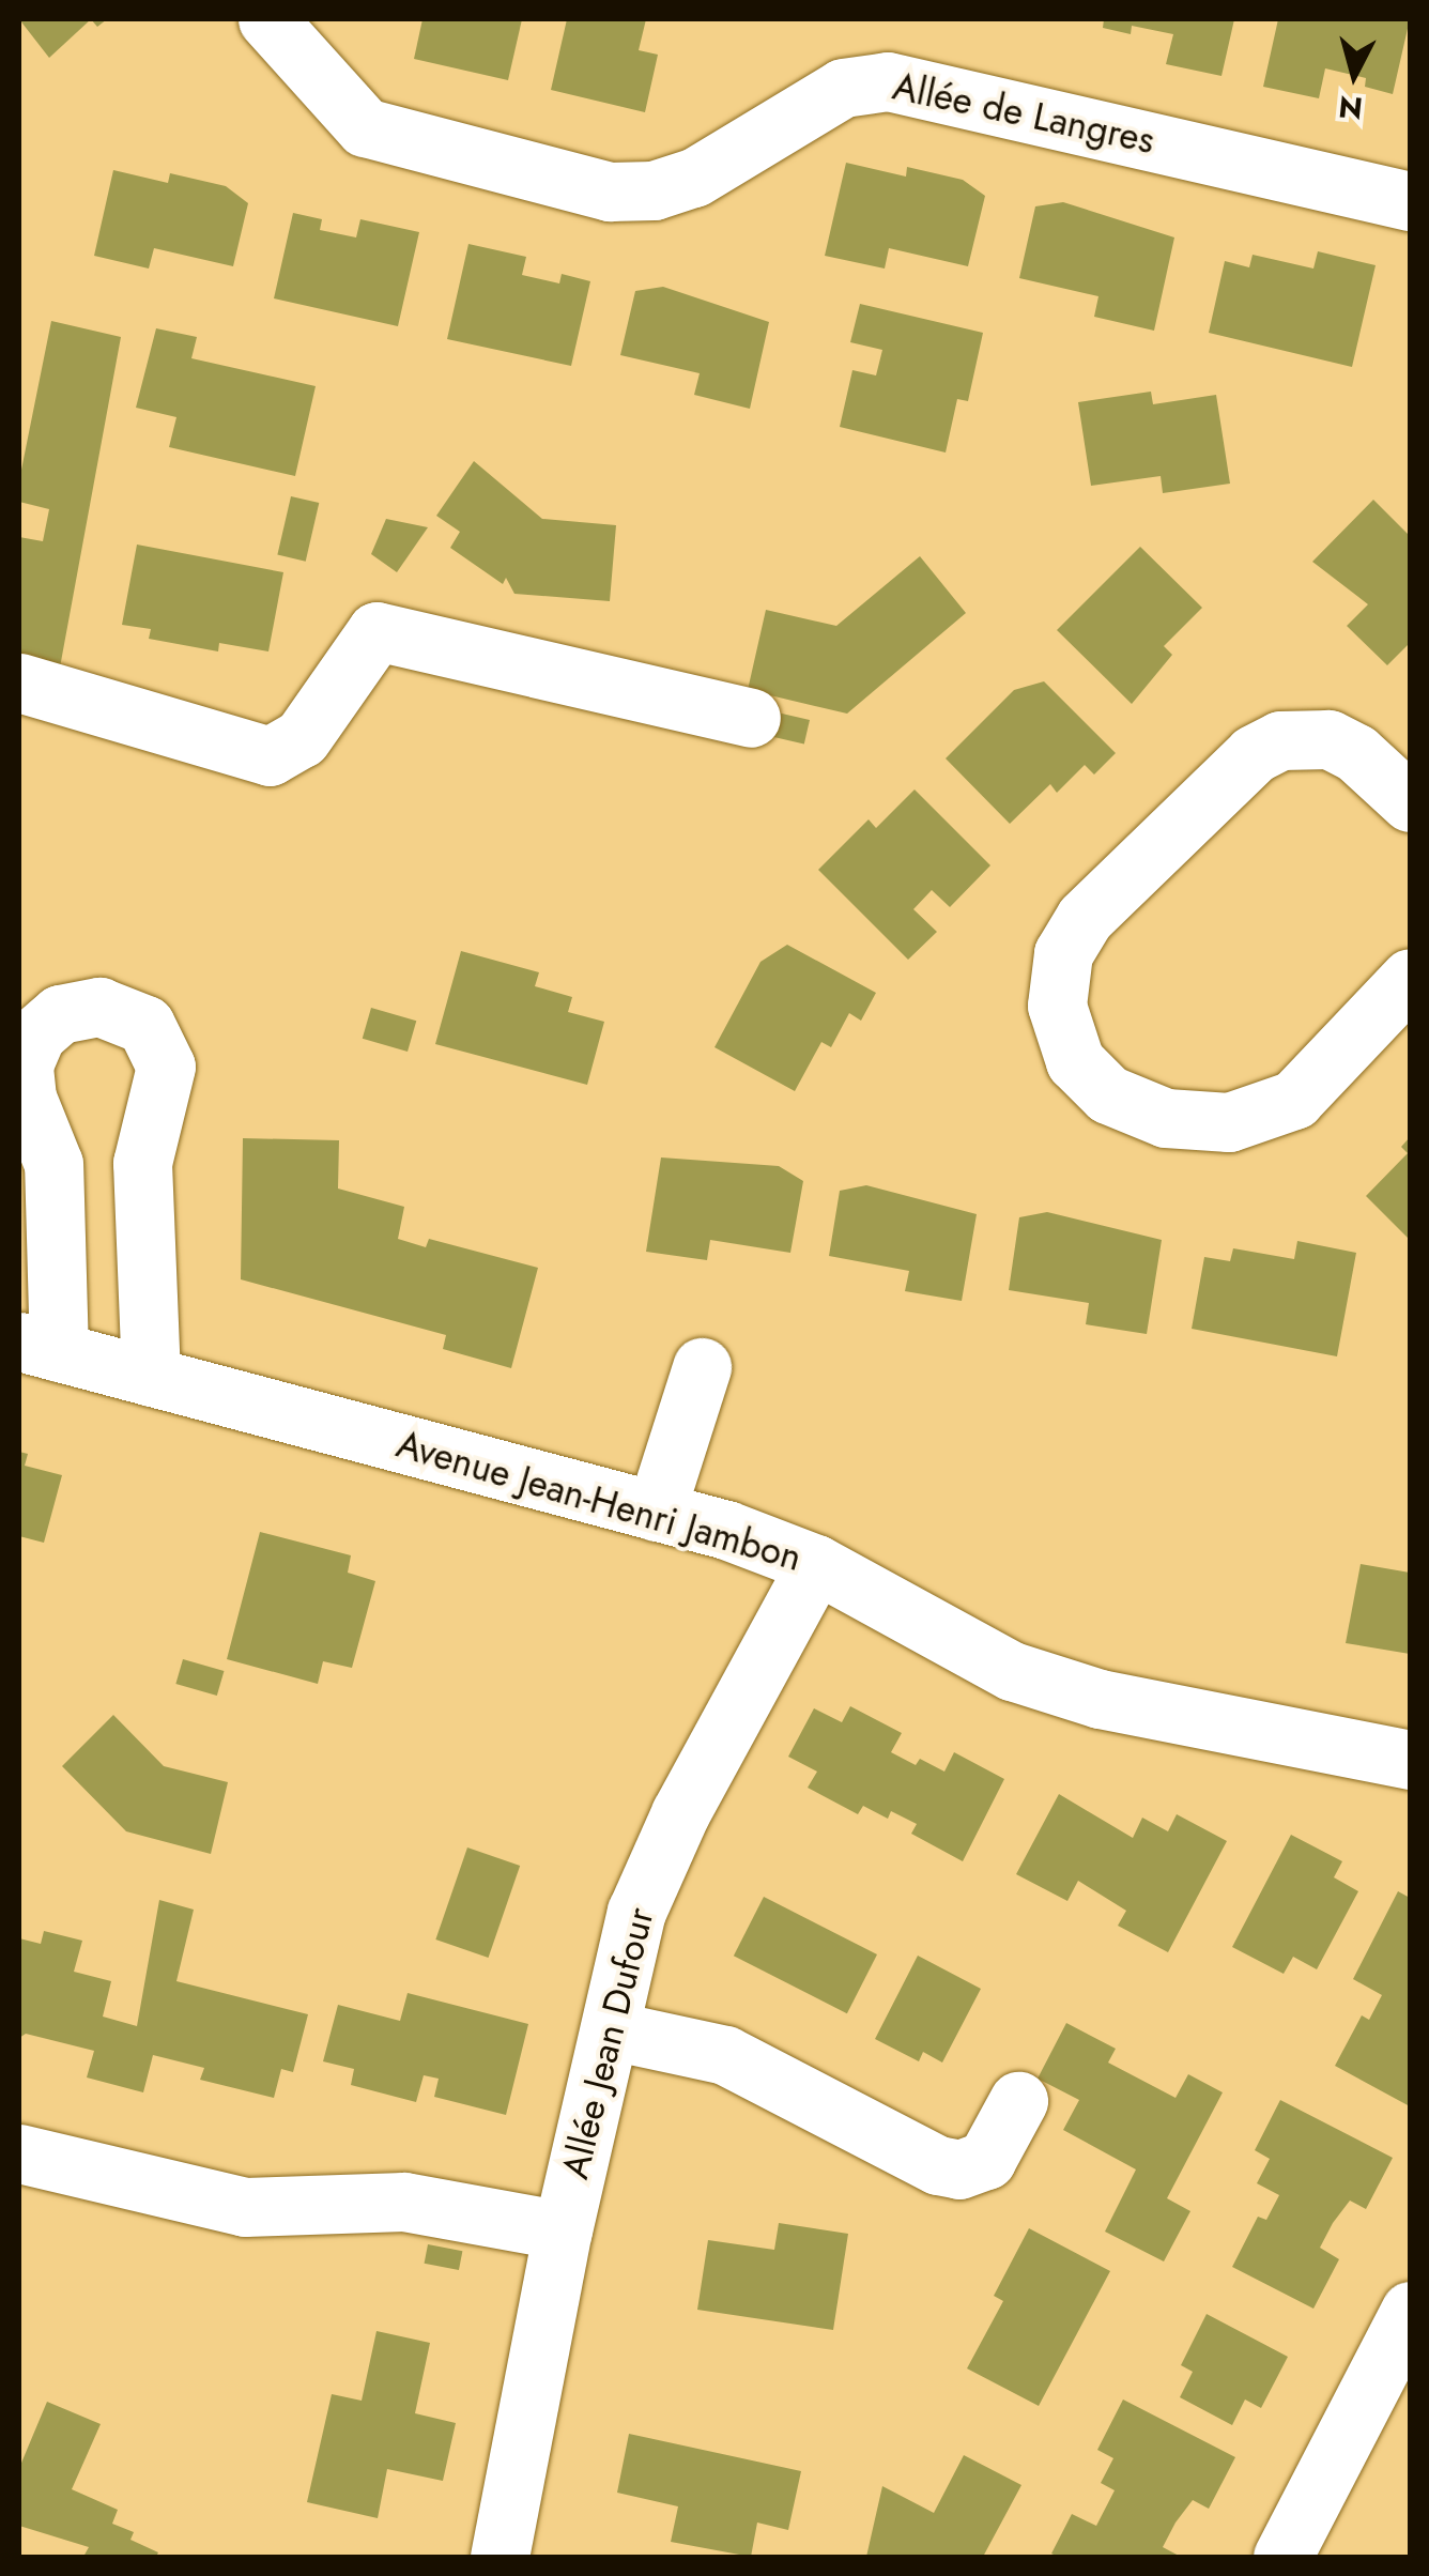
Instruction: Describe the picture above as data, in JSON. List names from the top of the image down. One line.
{"streets":{"street":["Allée de Langres","Avenue Jean-Henri Jambon","Allée Jean Dufour"]},"crossings":[["Avenue Jean-Henri Jambon","Allée Jean Dufour"]],"north":"bottom"}
